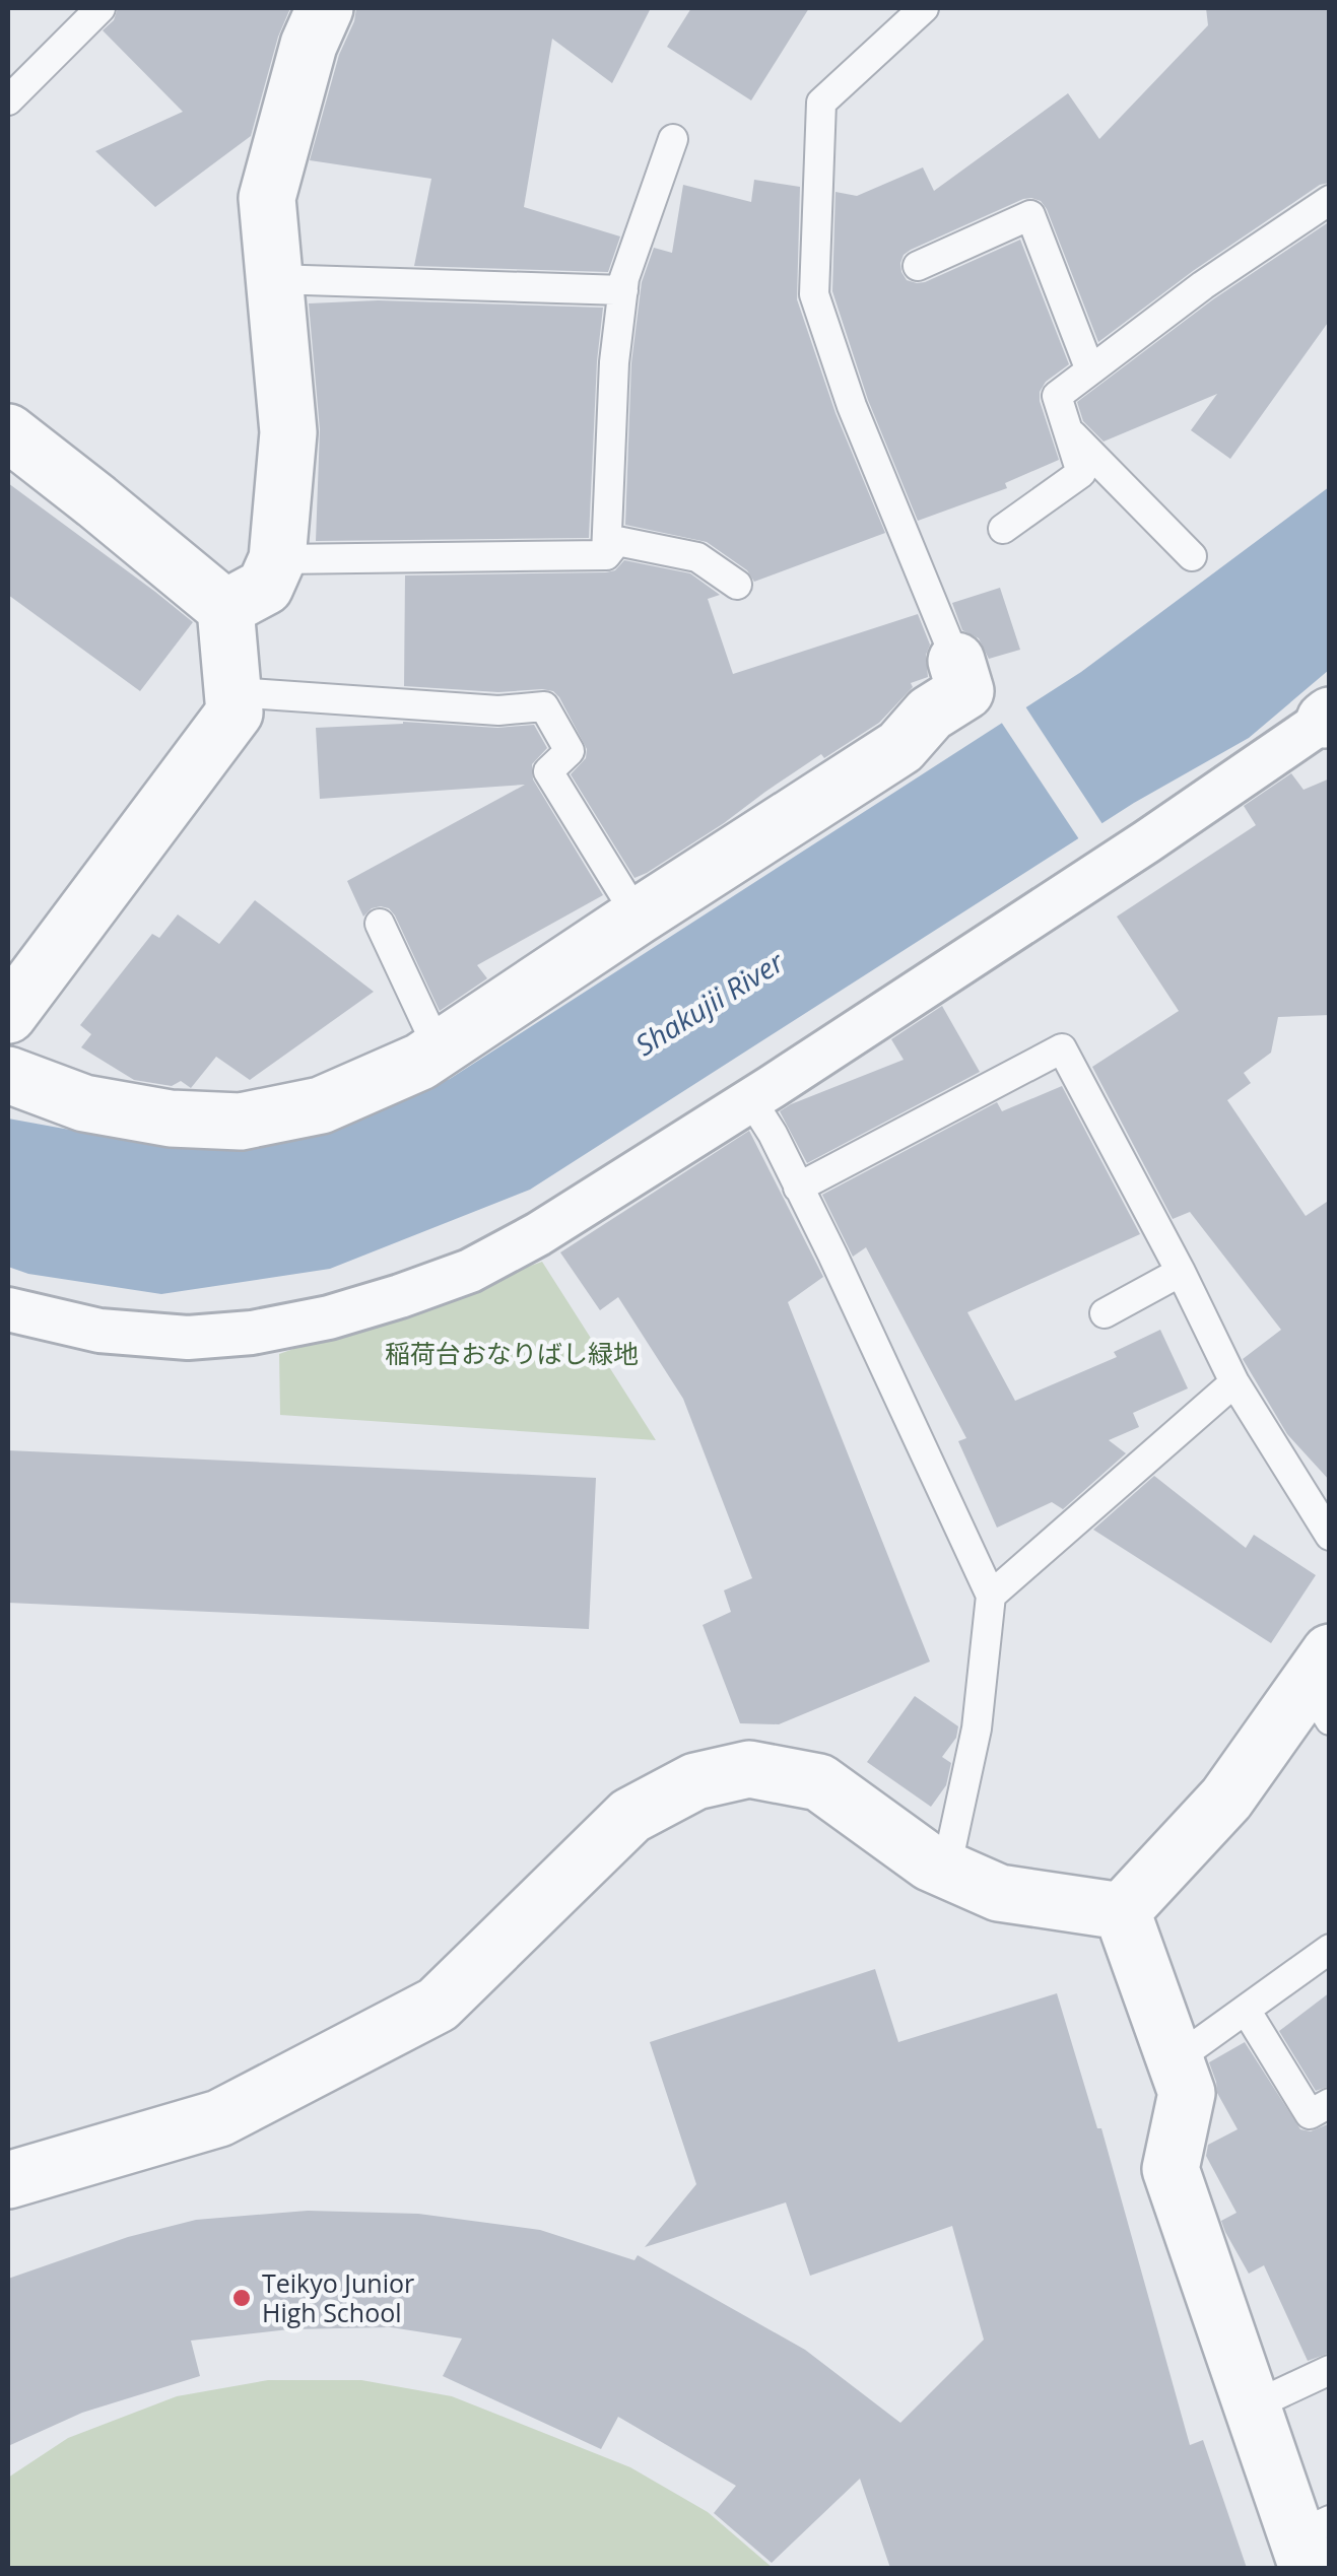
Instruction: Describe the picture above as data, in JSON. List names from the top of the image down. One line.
{"water":["Shakujii River"],"parks":["稲荷台おなりばし緑地"],"places":["Teikyo Junior High School"]}
